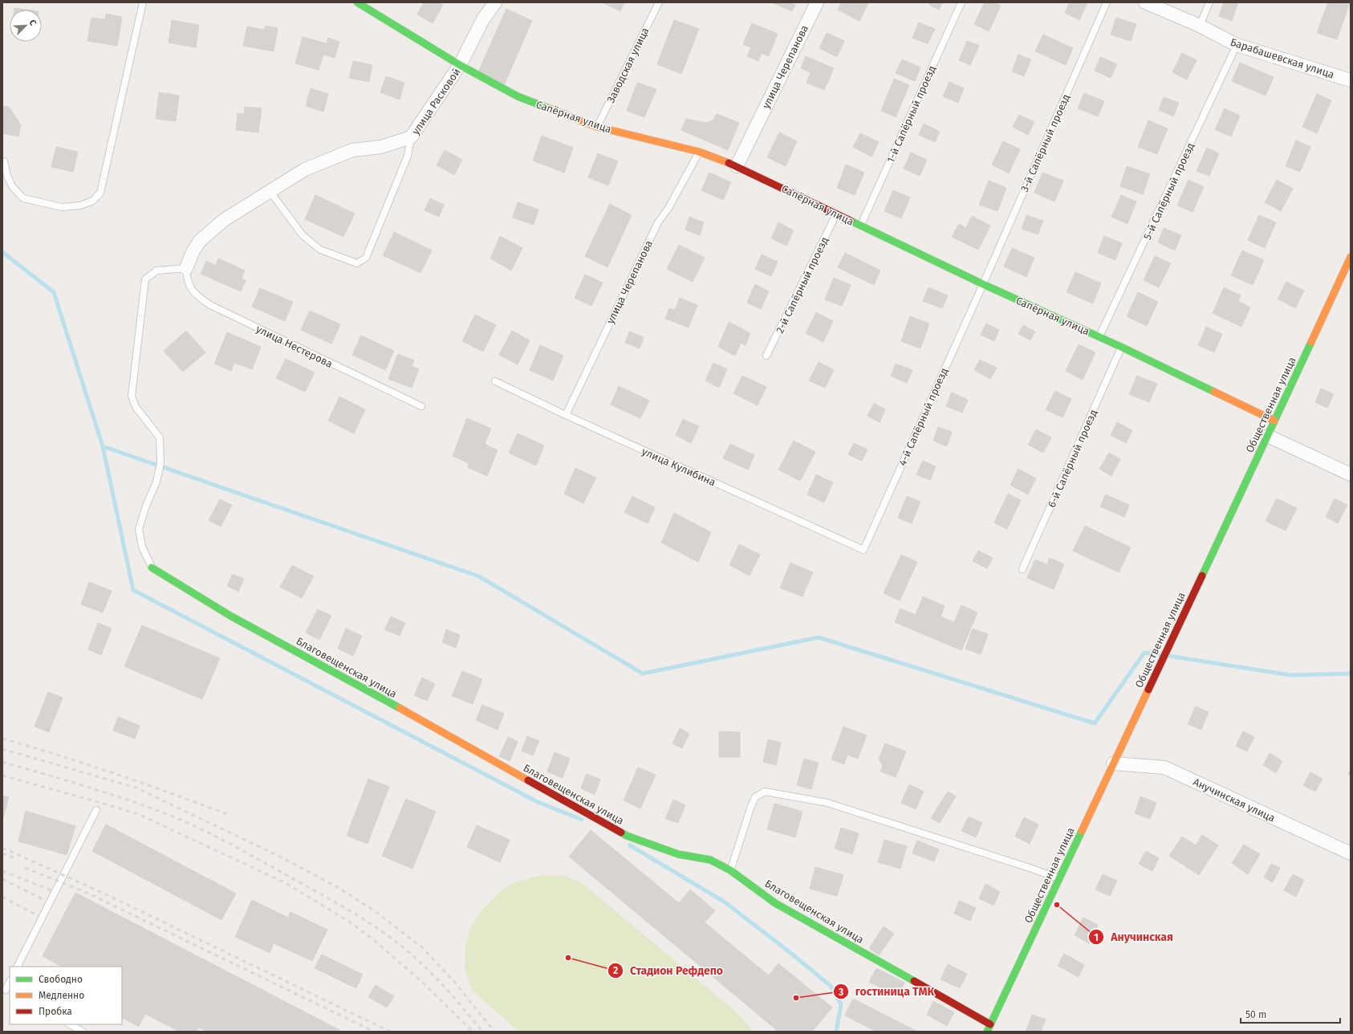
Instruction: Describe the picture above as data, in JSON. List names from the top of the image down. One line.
{"streets":{"street":["Барабашевская улица","улица Черепанова","улица Расковой","Сапёрная улица","Общественная улица","Благовещенская улица","Анучинская улица"],"lane":["Заводская улица","1-й Сапёрный проезд","3-й Сапёрный проезд","5-й Сапёрный проезд","2-й Сапёрный проезд","улица Нестерова","4-й Сапёрный проезд","6-й Сапёрный проезд","улица Кулибина"]},"crossings":[["Барабашевская улица","5-й Сапёрный проезд"],["Заводская улица","Сапёрная улица"],["улица Черепанова","Сапёрная улица"],["улица Черепанова","улица Кулибина"],["улица Расковой","Сапёрная улица"],["1-й Сапёрный проезд","Сапёрная улица"],["Сапёрная улица","3-й Сапёрный проезд"],["Сапёрная улица","5-й Сапёрный проезд"],["Сапёрная улица","2-й Сапёрный проезд"],["Сапёрная улица","Общественная улица"],["Сапёрная улица","4-й Сапёрный проезд"],["Сапёрная улица","6-й Сапёрный проезд"],["3-й Сапёрный проезд","4-й Сапёрный проезд"],["Общественная улица","Благовещенская улица"],["Общественная улица","Анучинская улица"],["4-й Сапёрный проезд","улица Кулибина"]],"places":["Анучинская","Стадион Рефдепо","гостиница ТМК"],"legend":["Свободно","Медленно","Пробка"],"scale_bar":"50 m","north":"top right"}
